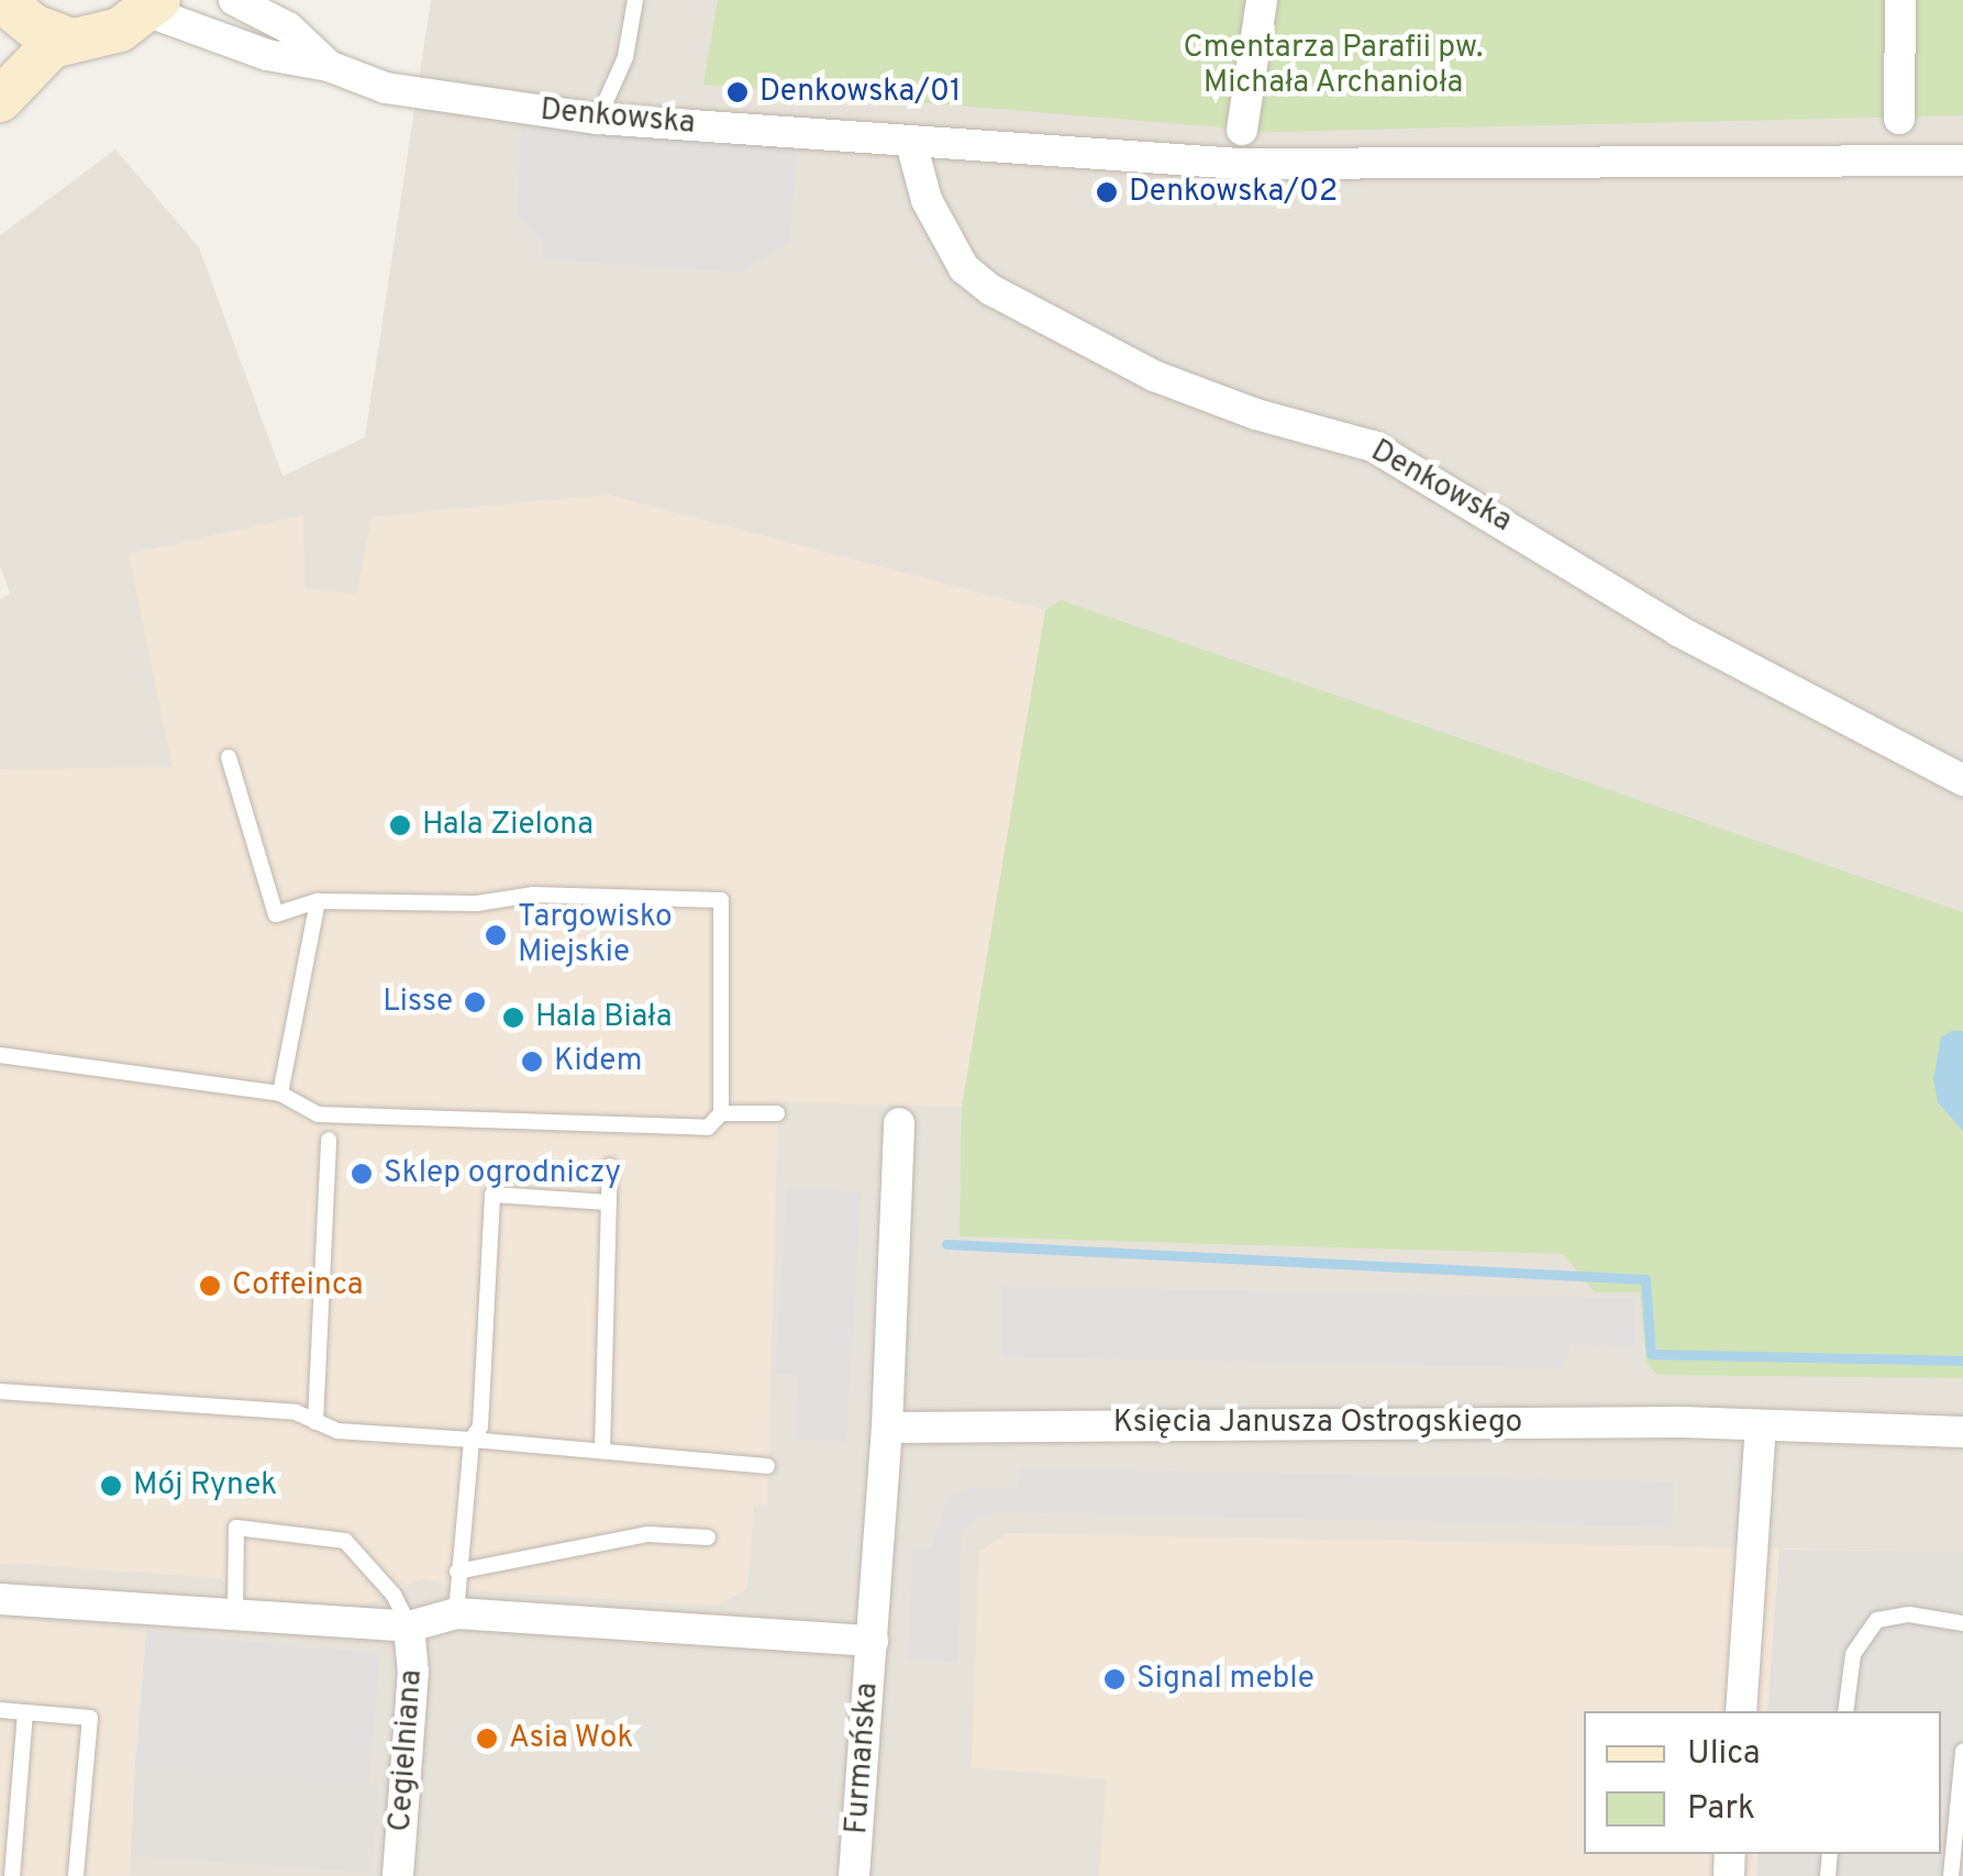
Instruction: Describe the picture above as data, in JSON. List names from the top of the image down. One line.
{"streets":{"street":["Denkowska","Księcia Janusza Ostrogskiego","Cegielniana","Furmańska"]},"parks":["Cmentarza Parafii pw. Michała Archanioła"],"places":["Denkowska/01","Denkowska/02","Hala Zielona","Targowisko Miejskie","Lisse","Hala Biała","Kidem","Sklep ogrodniczy","Coffeinca","Mój Rynek","Signal meble","Asia Wok"],"legend":["Ulica","Park"]}
